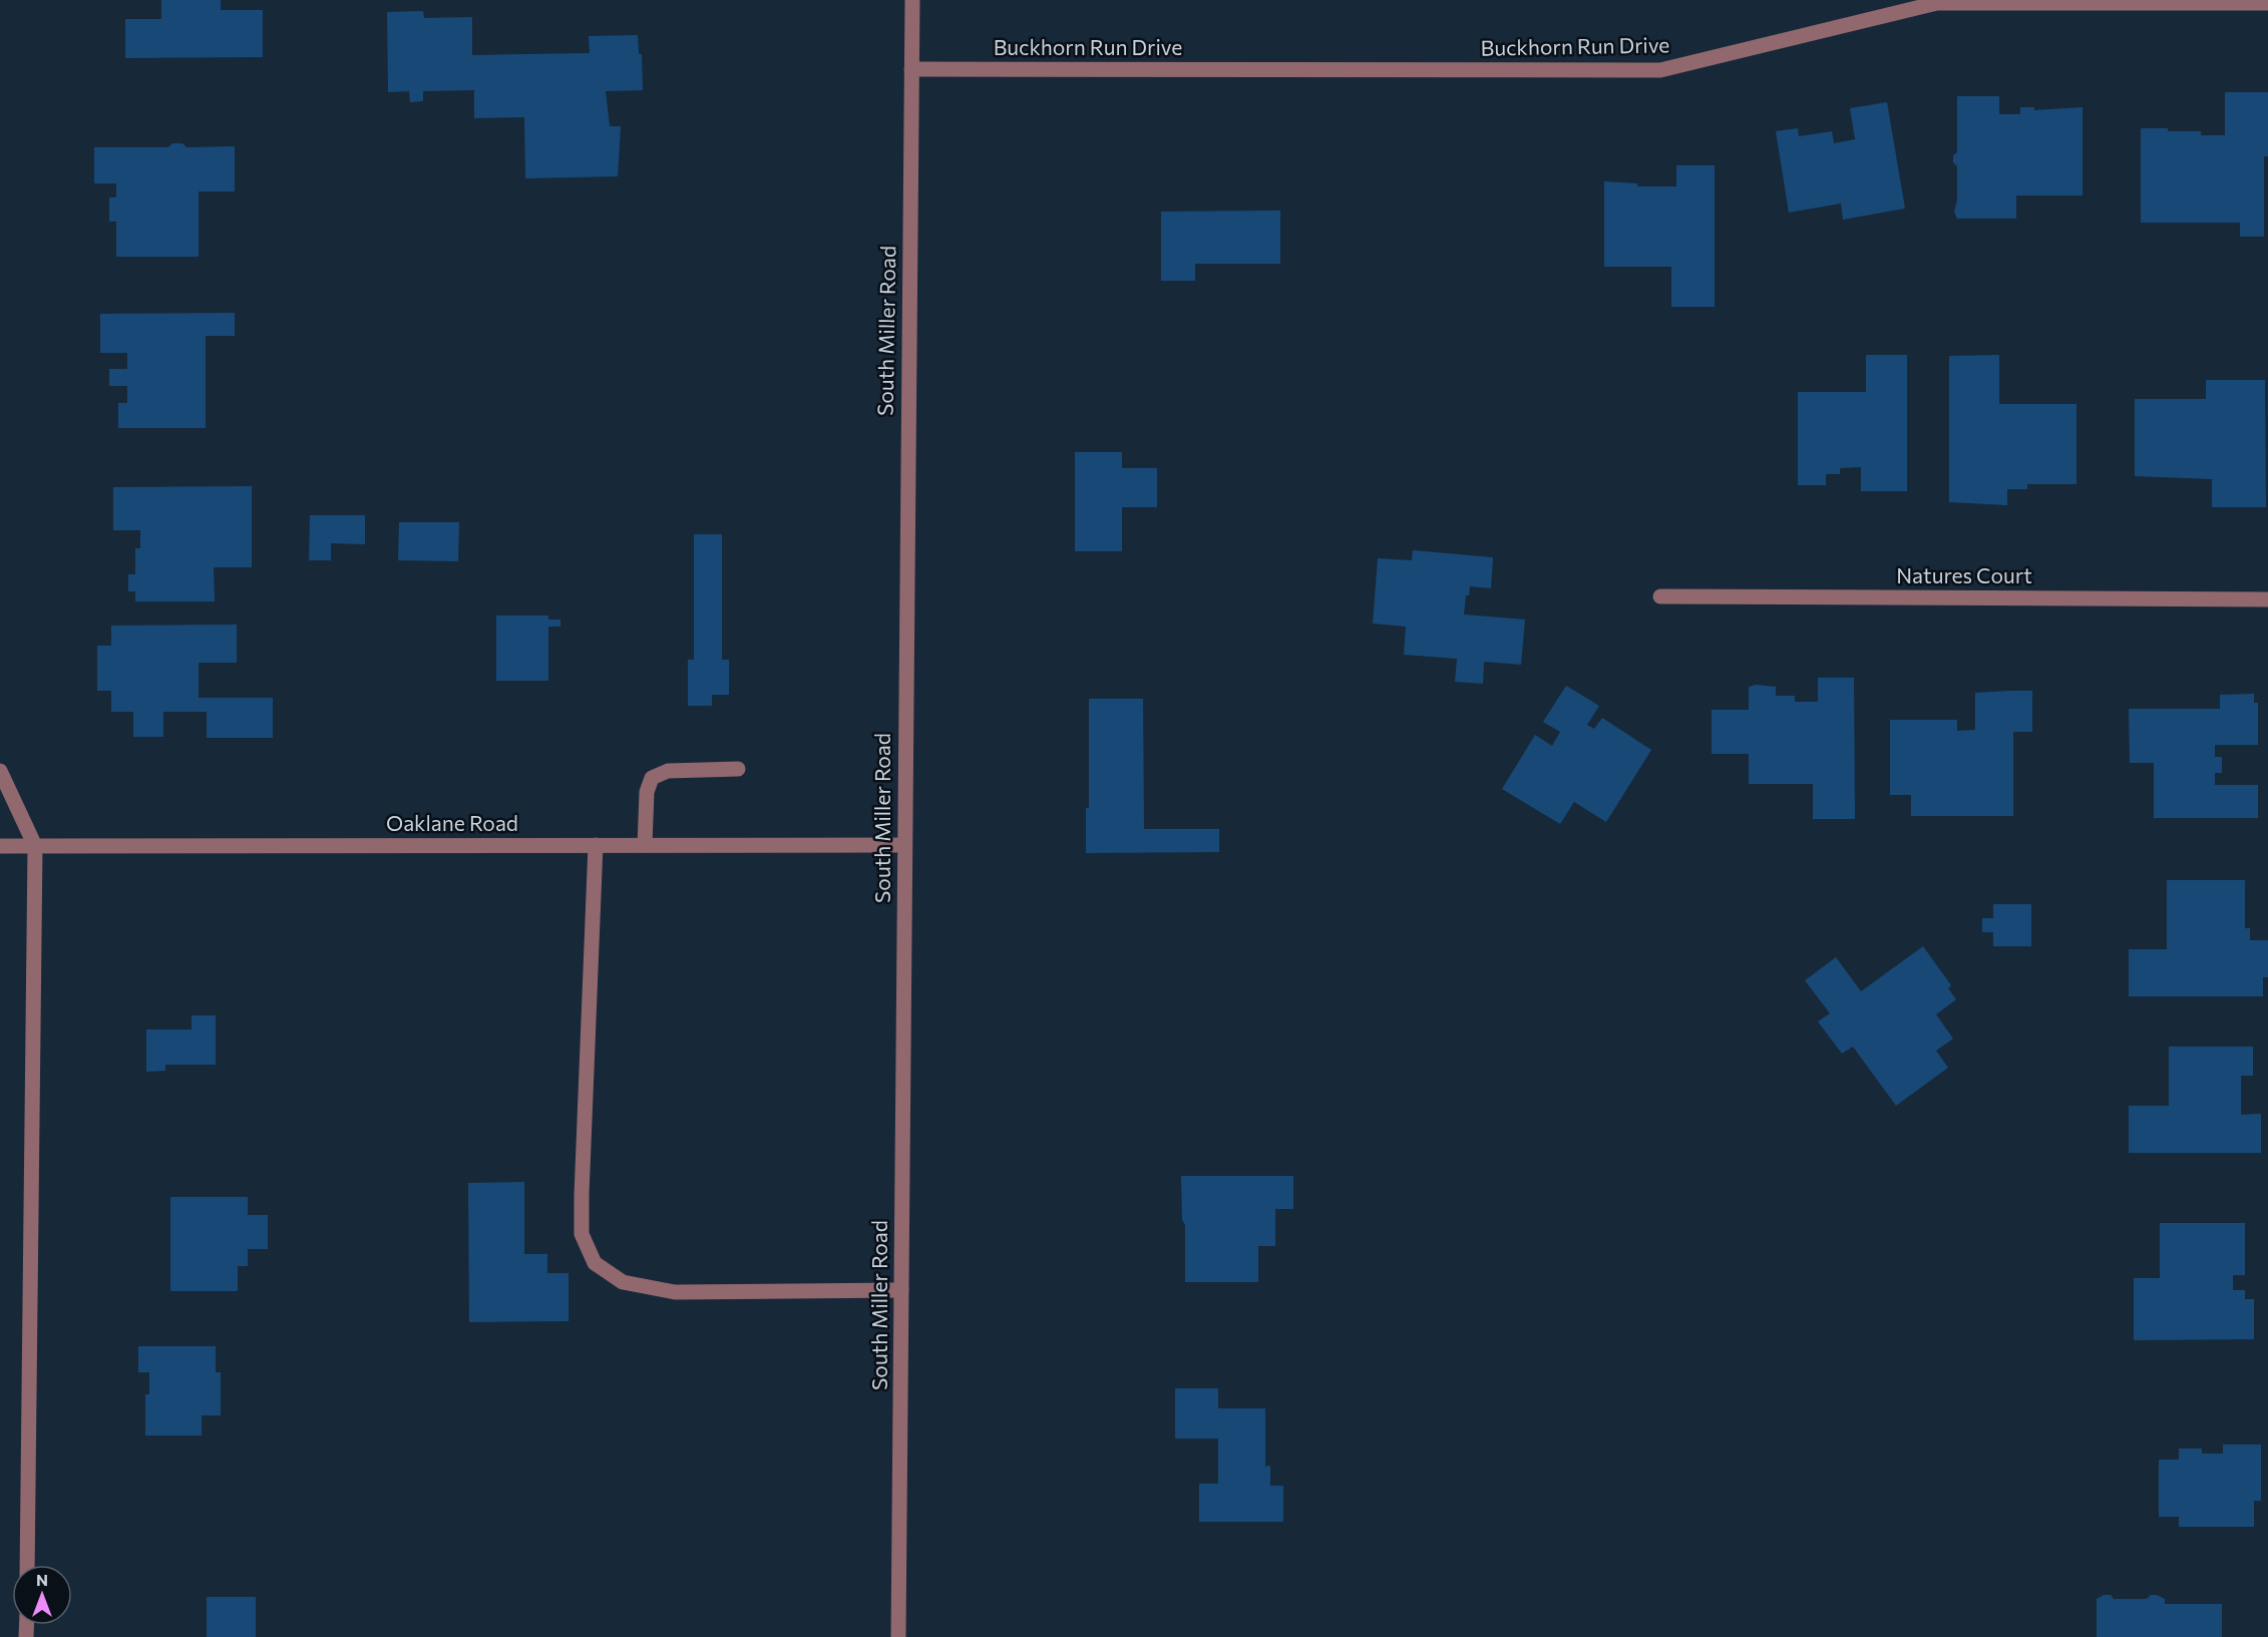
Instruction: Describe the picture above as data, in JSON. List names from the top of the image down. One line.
{"streets":{"street":["Buckhorn Run Drive","South Miller Road","Natures Court","Oaklane Road"]},"crossings":[["Buckhorn Run Drive","South Miller Road"],["South Miller Road","Oaklane Road"]],"north":"top"}
